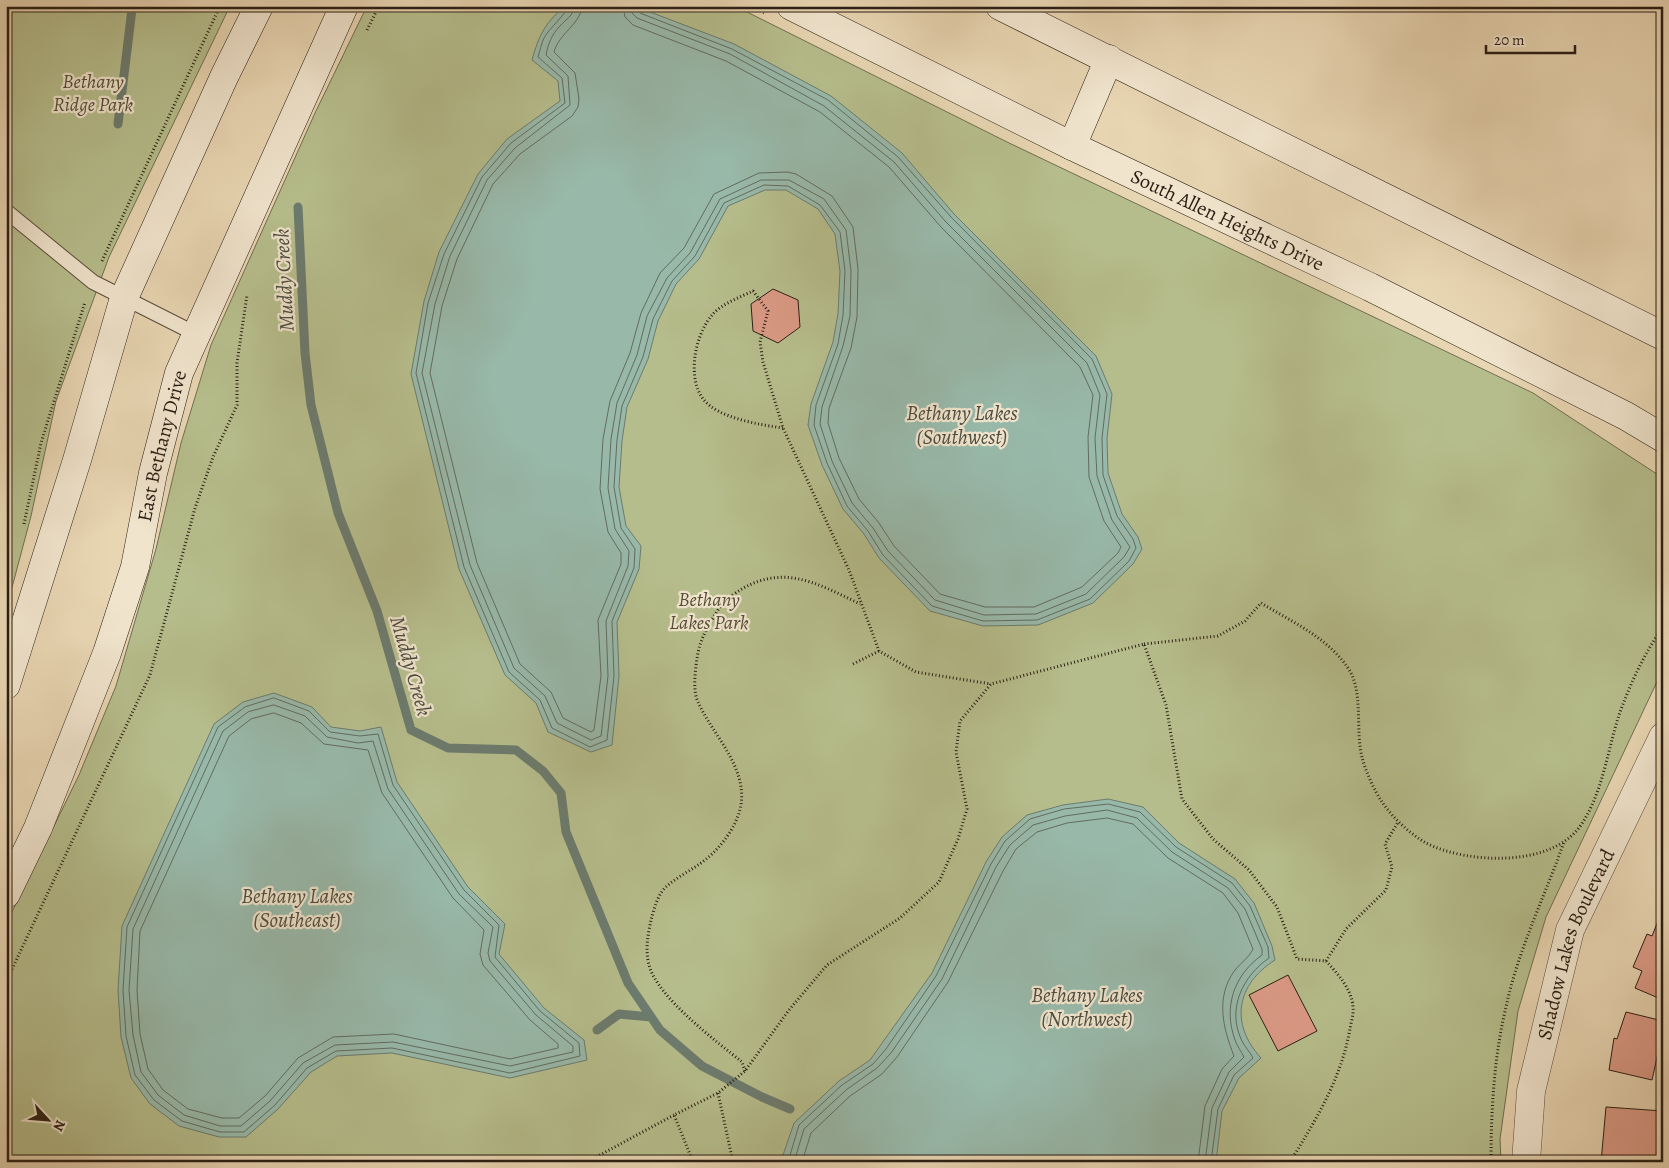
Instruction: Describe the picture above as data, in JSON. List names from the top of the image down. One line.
{"streets":{"main road":["South Allen Heights Drive","East Bethany Drive","Shadow Lakes Boulevard"]},"water":["Muddy Creek","Bethany Lakes (Southwest)","Bethany Lakes (Southeast)","Bethany Lakes (Northwest)"],"parks":["Bethany Ridge Park","Bethany Lakes Park"],"scale_bar":"20 m","north":"bottom right"}
